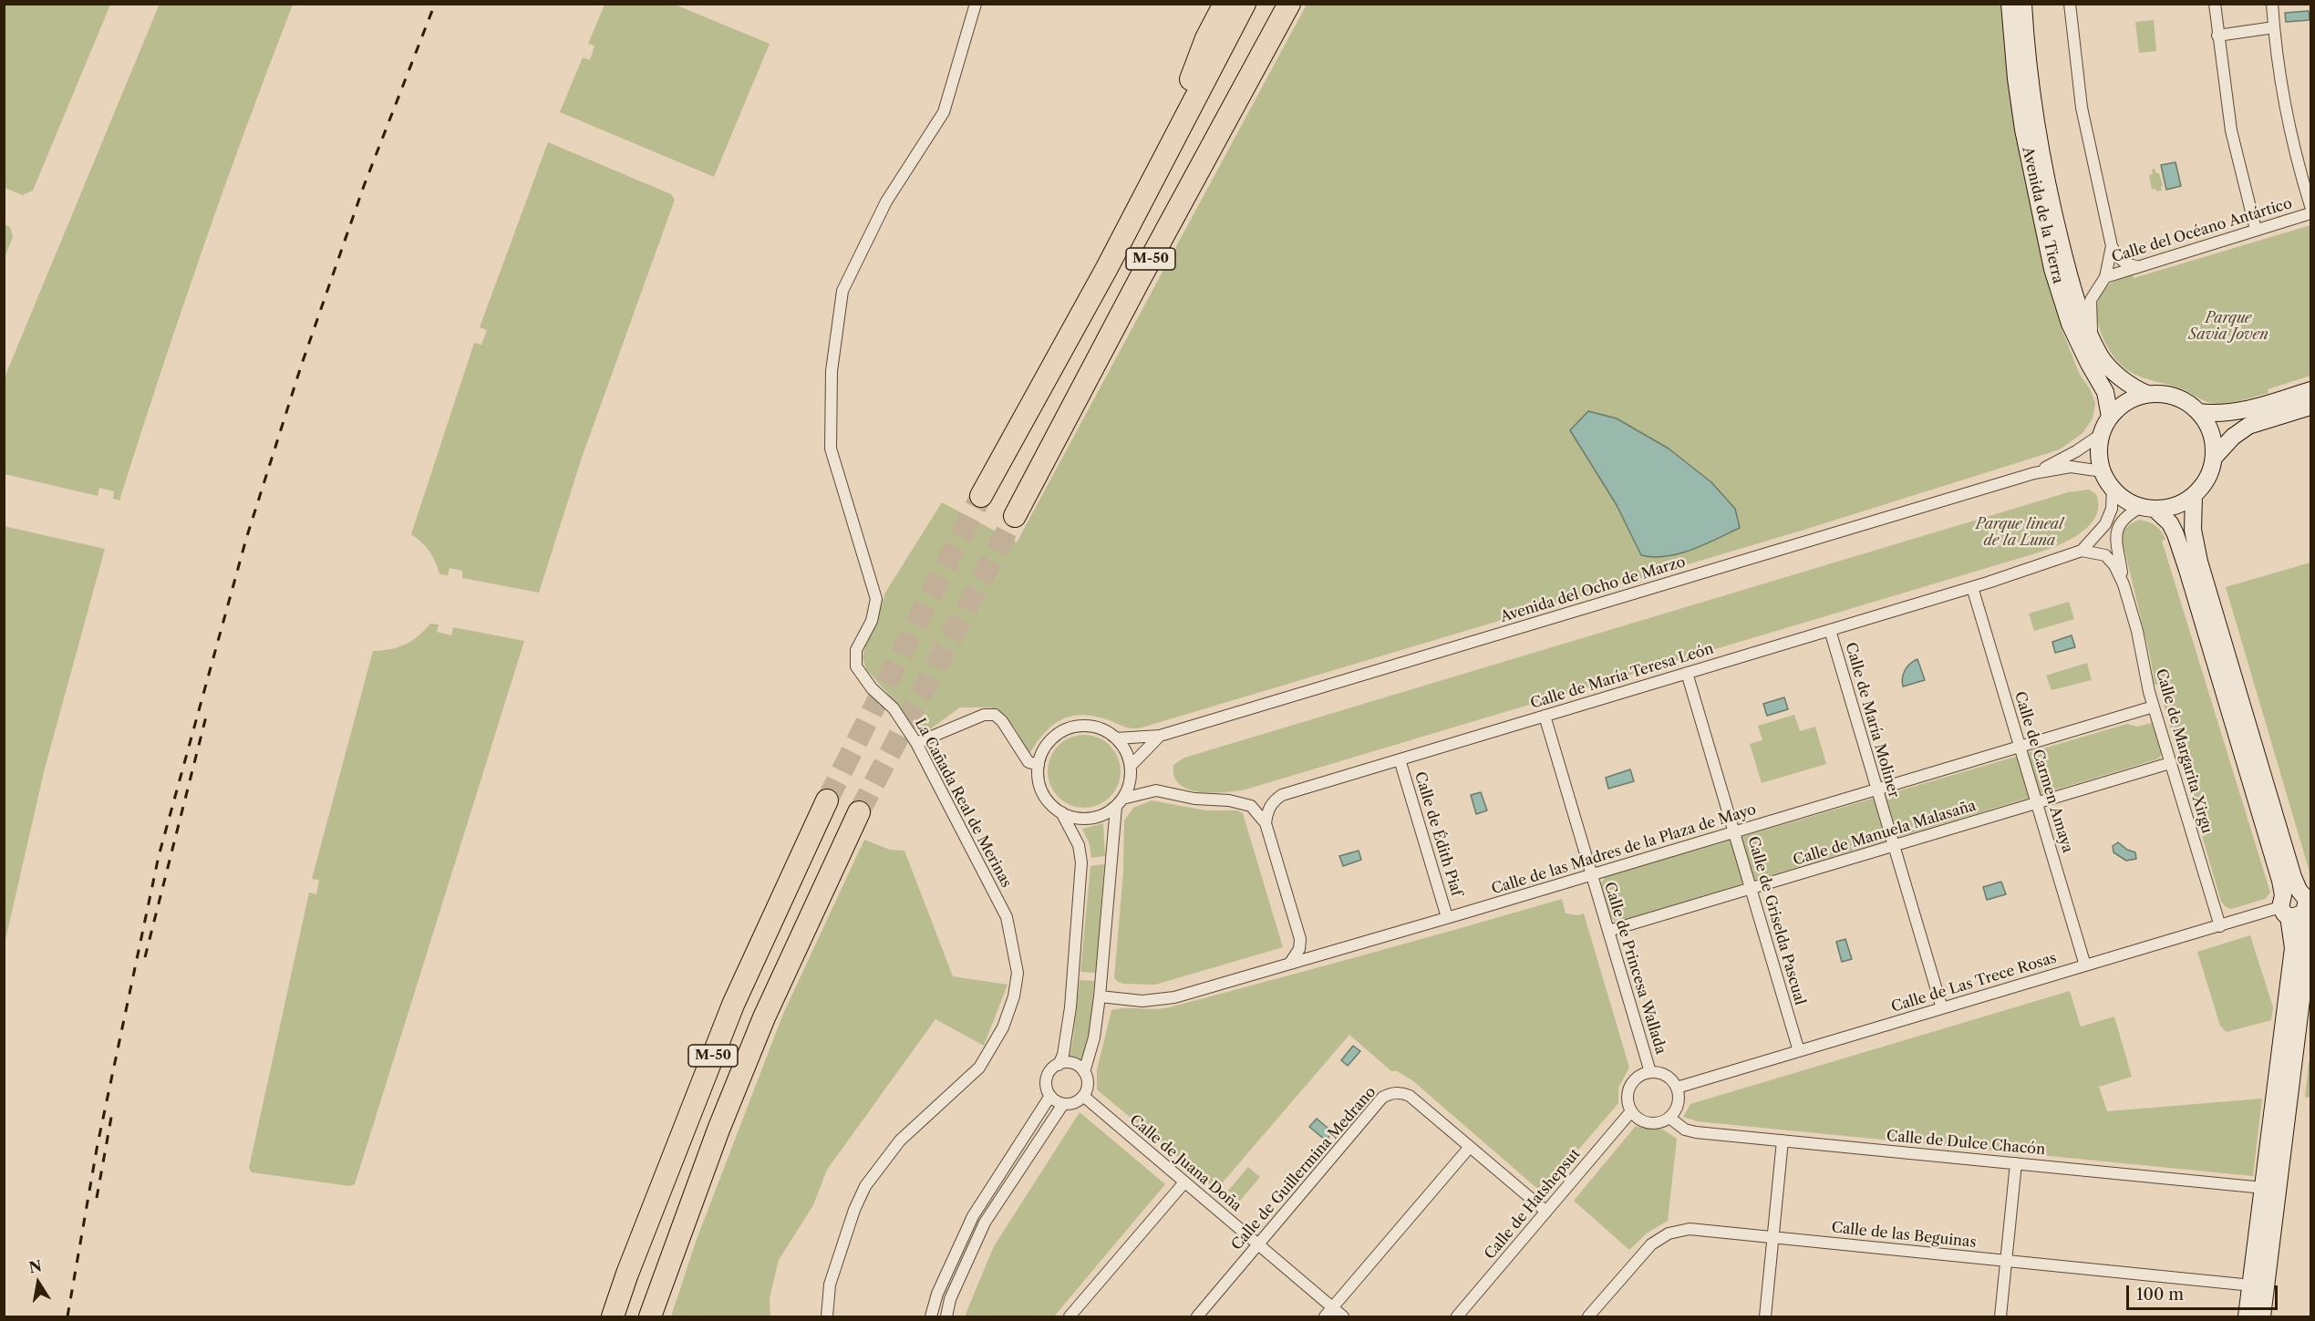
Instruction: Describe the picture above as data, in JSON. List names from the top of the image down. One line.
{"streets":{"highway":["M-50"],"street":["Avenida de la Tierra","Calle del Océano Antártico","Avenida del Ocho de Marzo","Calle de María Teresa León","Calle de María Moliner","Calle de Margarita Xirgu","Calle de Carmen Amaya","La Cañada Real de Merinas","Calle de Manuela Malasaña","Calle de Édith Piaf","Calle de las Madres de la Plaza de Mayo","Calle de Griselda Pascual","Calle de Princesa Wallada","Calle de Las Trece Rosas","Calle de Dulce Chacón","Calle de Juana Doña","Calle de Guillermina Medrano","Calle de Hatshepsut","Calle de las Beguinas"]},"crossings":[["Avenida de la Tierra","Calle del Océano Antártico"],["Avenida de la Tierra","Avenida del Ocho de Marzo"],["Avenida de la Tierra","Calle de María Teresa León"],["Avenida de la Tierra","Calle de Margarita Xirgu"],["Avenida del Ocho de Marzo","Calle de María Teresa León"],["Avenida del Ocho de Marzo","Calle de Margarita Xirgu"],["Calle de María Teresa León","Calle de María Moliner"],["Calle de María Teresa León","Calle de Margarita Xirgu"],["Calle de María Teresa León","Calle de Carmen Amaya"],["Calle de María Teresa León","Calle de Édith Piaf"],["Calle de María Teresa León","Calle de Griselda Pascual"],["Calle de María Teresa León","Calle de Princesa Wallada"],["Calle de María Moliner","Calle de Manuela Malasaña"],["Calle de María Moliner","Calle de las Madres de la Plaza de Mayo"],["Calle de María Moliner","Calle de Las Trece Rosas"],["Calle de Margarita Xirgu","Calle de Manuela Malasaña"],["Calle de Margarita Xirgu","Calle de las Madres de la Plaza de Mayo"],["Calle de Margarita Xirgu","Calle de Las Trece Rosas"],["Calle de Carmen Amaya","Calle de Manuela Malasaña"],["Calle de Carmen Amaya","Calle de las Madres de la Plaza de Mayo"],["Calle de Carmen Amaya","Calle de Las Trece Rosas"],["Calle de Manuela Malasaña","Calle de Griselda Pascual"],["Calle de Manuela Malasaña","Calle de Princesa Wallada"],["Calle de Édith Piaf","Calle de las Madres de la Plaza de Mayo"],["Calle de las Madres de la Plaza de Mayo","Calle de Griselda Pascual"],["Calle de las Madres de la Plaza de Mayo","Calle de Princesa Wallada"],["Calle de Griselda Pascual","Calle de Las Trece Rosas"],["Calle de Princesa Wallada","Calle de Las Trece Rosas"],["Calle de Princesa Wallada","Calle de Dulce Chacón"],["Calle de Princesa Wallada","Calle de Hatshepsut"],["Calle de Las Trece Rosas","Calle de Dulce Chacón"],["Calle de Las Trece Rosas","Calle de Hatshepsut"],["Calle de Dulce Chacón","Calle de Hatshepsut"],["Calle de Juana Doña","Calle de Guillermina Medrano"],["Calle de Guillermina Medrano","Calle de Hatshepsut"]],"parks":["Parque Savia Joven","Parque lineal de la Luna"],"scale_bar":"100 m","north":"top"}
